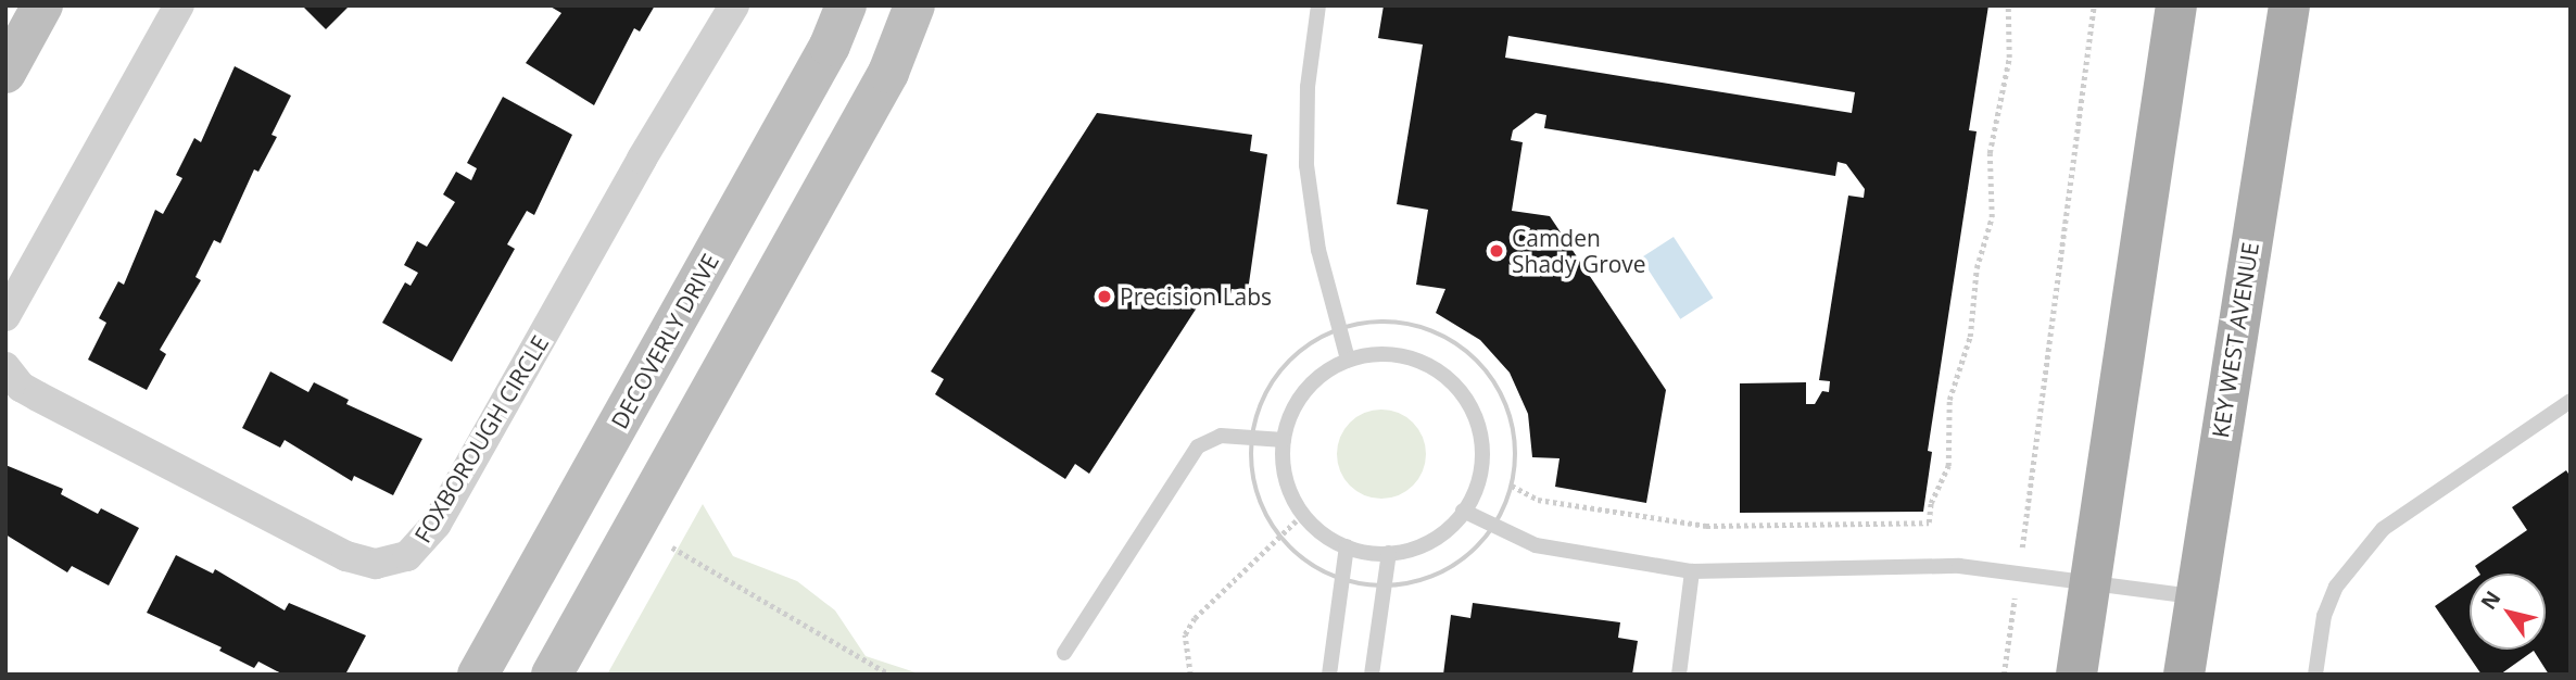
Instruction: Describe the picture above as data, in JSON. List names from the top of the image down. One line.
{"streets":{"main road":["KEY WEST AVENUE"],"street":["DECOVERLY DRIVE","FOXBOROUGH CIRCLE"]},"places":["Camden Shady Grove","Precision Labs"],"north":"top left"}
